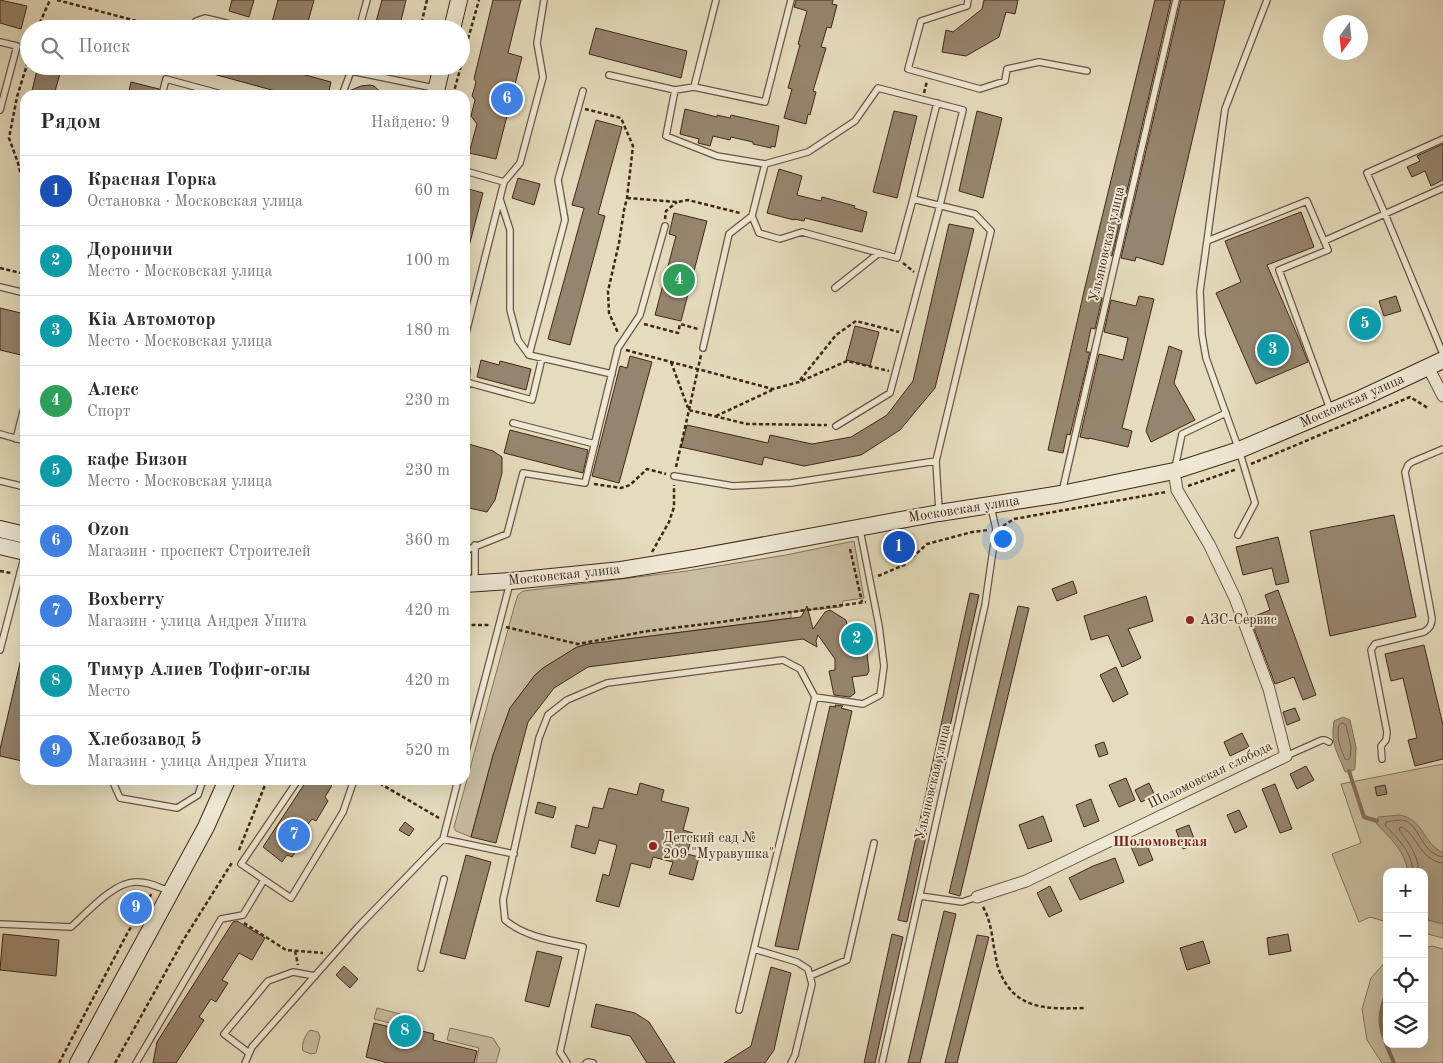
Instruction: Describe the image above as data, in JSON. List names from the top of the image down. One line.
{"streets":{"main road":["Московская улица"],"street":["Шоломовская слобода"],"lane":["Ульяновская улица"]},"crossings":[["Ульяновская улица","Московская улица"],["Московская улица","Шоломовская слобода"]],"districts":["Шоломовская"],"places":["АЗС-Сервис","Детский сад № 209 \"Муравушка\""],"north":"bottom","page":{"search":"Поиск","pins":["6","4","5","3","1","2","7","9","8"],"heading":["Рядом","Найдено: 9"],"list":[{"mark":"1","name":"Красная Горка","note":"Остановка · Московская улица","value":"60 m"},{"mark":"2","name":"Дороничи","note":"Место · Московская улица","value":"100 m"},{"mark":"3","name":"Kia Автомотор","note":"Место · Московская улица","value":"180 m"},{"mark":"4","name":"Алекс","note":"Спорт","value":"230 m"},{"mark":"5","name":"кафе Бизон","note":"Место · Московская улица","value":"230 m"},{"mark":"6","name":"Ozon","note":"Магазин · проспект Строителей","value":"360 m"},{"mark":"7","name":"Boxberry","note":"Магазин · улица Андрея Упита","value":"420 m"},{"mark":"8","name":"Тимур Алиев Тофиг-оглы","note":"Место","value":"420 m"},{"mark":"9","name":"Хлебозавод 5","note":"Магазин · улица Андрея Упита","value":"520 m"}],"map_buttons":["+","−"]}}
